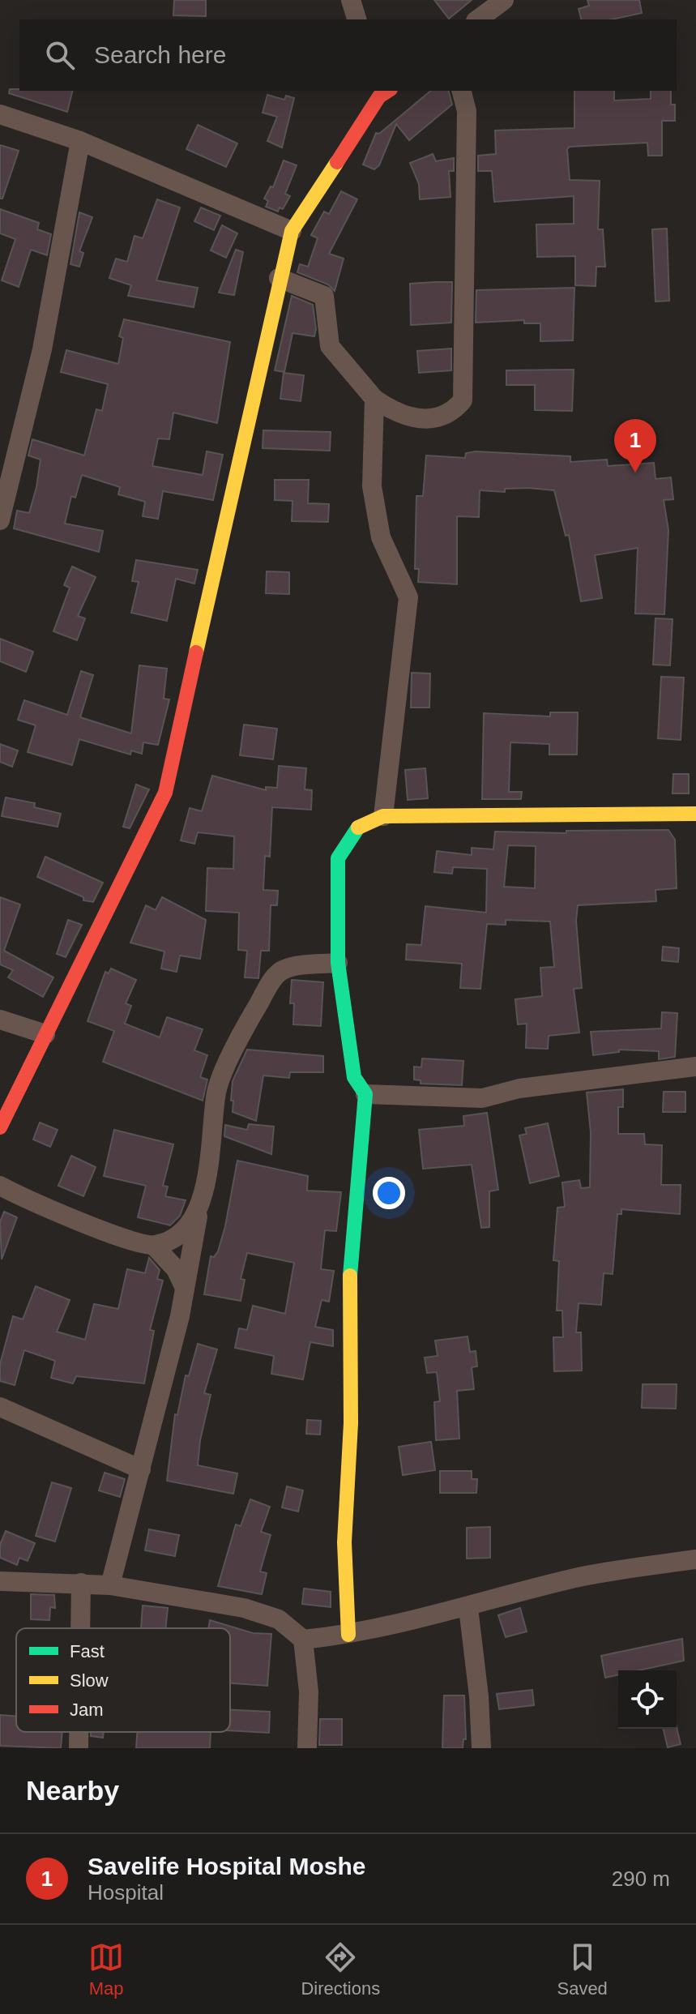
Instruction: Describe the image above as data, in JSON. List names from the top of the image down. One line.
{"legend":["Fast","Slow","Jam"],"page":{"search":"Search here","pins":"1","heading":"Nearby","list":[{"mark":"1","name":"Savelife Hospital Moshe","note":"Hospital","value":"290 m"}],"nav":["Map","Directions","Saved"]}}
